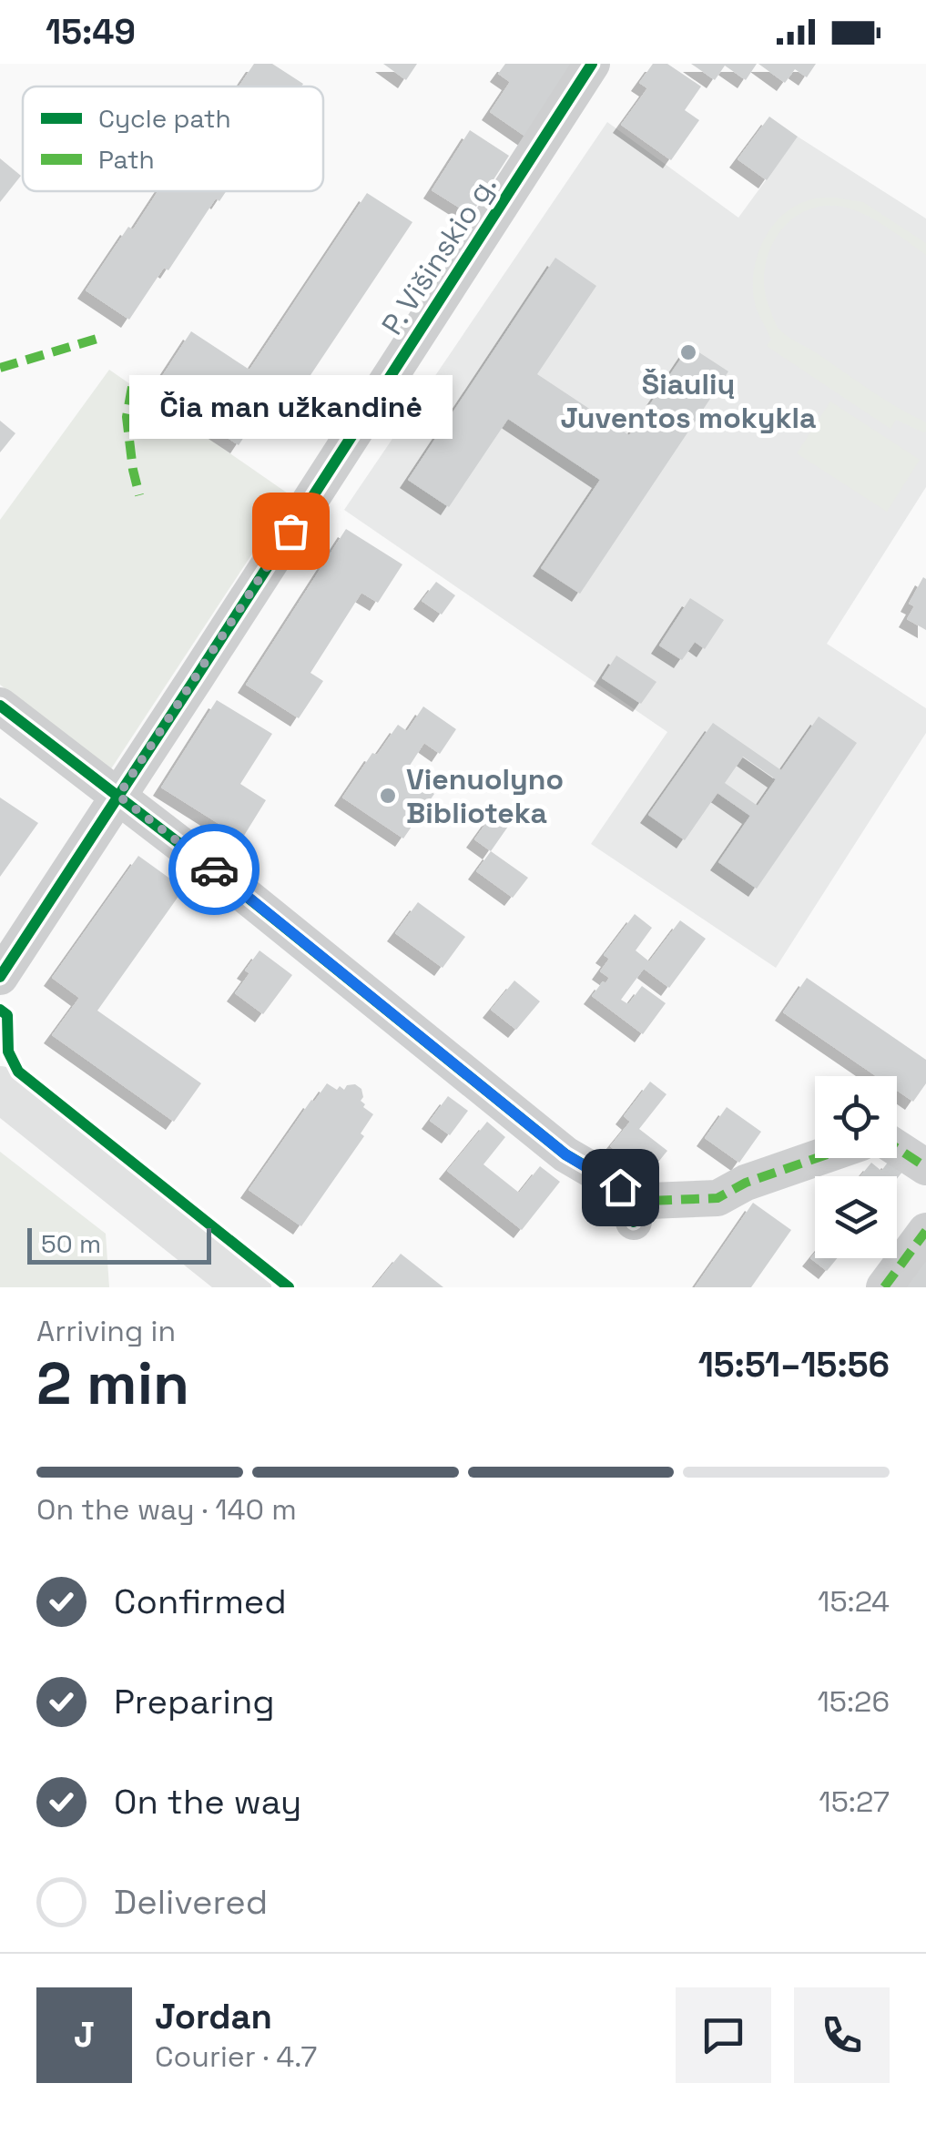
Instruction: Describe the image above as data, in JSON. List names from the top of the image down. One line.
{"streets":{"street":["P. Višinskio g."]},"places":["Šiaulių Juventos mokykla","Čia man užkandinė","Vienuolyno Biblioteka"],"legend":["Cycle path","Path"],"scale_bar":"50 m","page":{"status":"15:49","bubble":"Čia man užkandinė","scale":"50 m","heading":["2 min","Arriving in","15:51–15:56"],"panel":["Jordan","Courier · 4.7"],"bar":"On the way · 140 m","list":[["Confirmed","15:24"],["Preparing","15:26"],["On the way","15:27"],"Delivered"],"round":"J"}}
